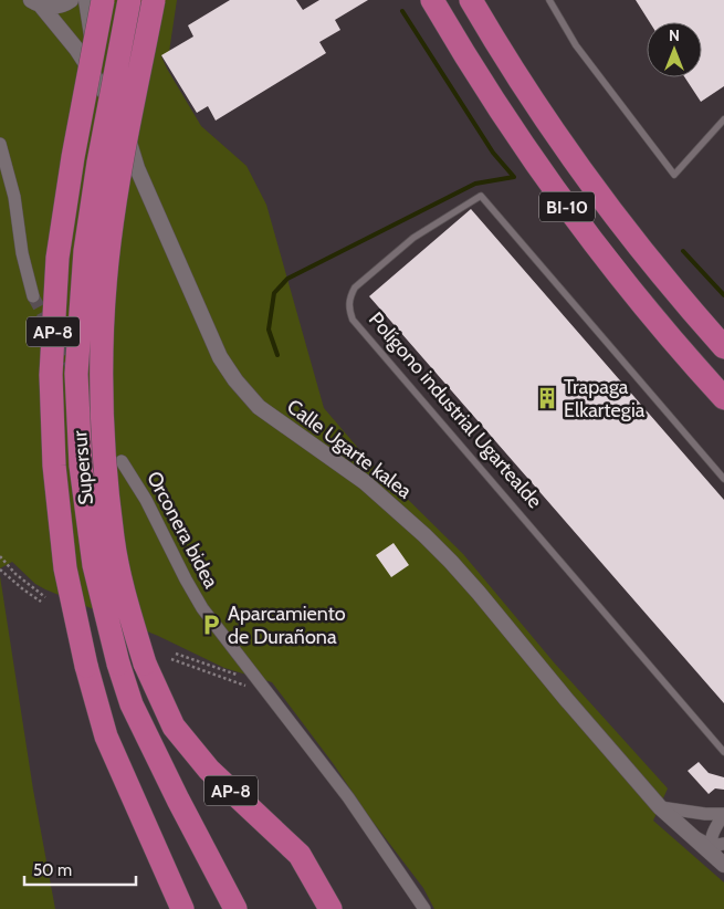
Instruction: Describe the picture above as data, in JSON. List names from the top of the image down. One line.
{"streets":{"highway":["BI-10","AP-8","Supersur"],"street":["Calle Ugarte kalea","Orconera bidea"],"lane":["Polígono industrial Ugartealde"]},"places":{"building":["Trapaga Elkartegia"],"parking":["Aparcamiento de Durañona"]},"scale_bar":"50 m","north":"top"}
